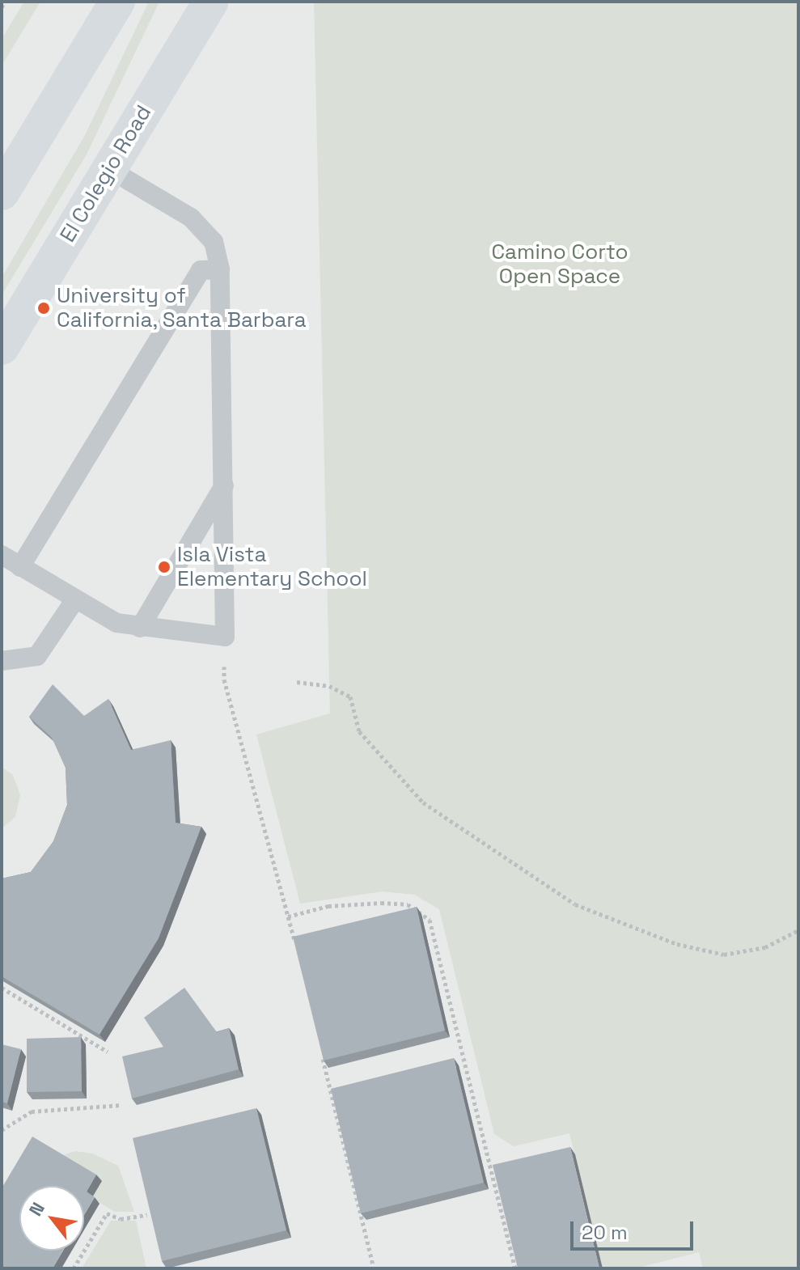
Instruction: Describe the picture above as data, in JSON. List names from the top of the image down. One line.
{"streets":{"main road":["El Colegio Road"]},"parks":["Camino Corto Open Space"],"places":["University of California, Santa Barbara","Isla Vista Elementary School"],"scale_bar":"20 m","north":"top left"}
